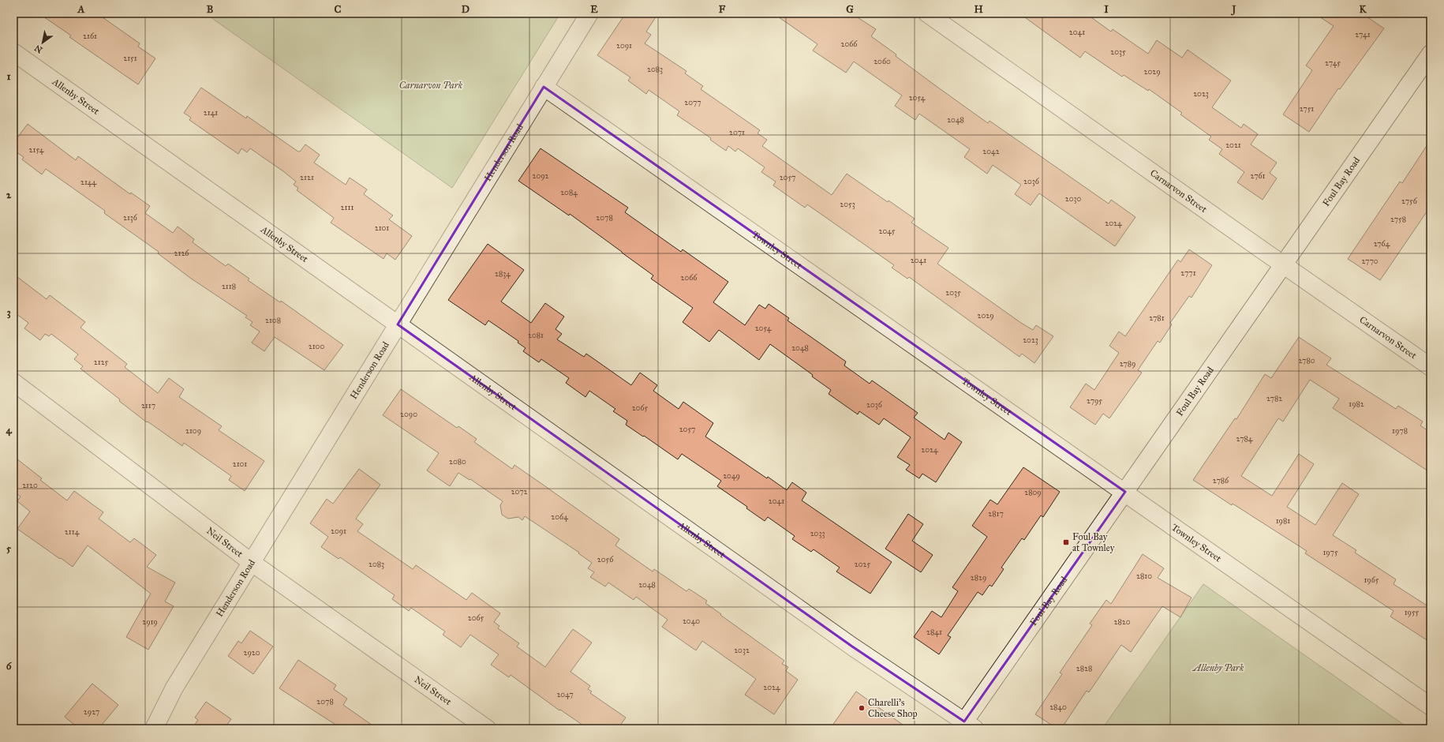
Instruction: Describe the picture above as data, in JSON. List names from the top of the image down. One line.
{"streets":{"street":["Allenby Street","Henderson Road","Foul Bay Road","Carnarvon Street","Townley Street","Neil Street"]},"crossings":[["Allenby Street","Henderson Road"],["Allenby Street","Foul Bay Road"],["Henderson Road","Townley Street"],["Henderson Road","Neil Street"],["Foul Bay Road","Carnarvon Street"],["Foul Bay Road","Townley Street"]],"parks":["Carnarvon Park","Allenby Park"],"places":{"transit":["Foul Bay at Townley"],"other":["Charelli's Cheese Shop"]},"house_numbers":["2041","2741","2161","2066","2091","2035","2151","2060","2745","2083","2029","2023","2054","2077","2751","2141","2048","2071","2021","2154","2042","2092","2761","2121","2057","2036","2144","2084","2030","2756","2053","2111","2136","2078","2758","2024","2101","2045","2764","2126","2041","2770","2771","2834","2066","2118","2035","2029","2781","2108","2054","2081","2023","2100","2048","2780","2125","2789","2782","2795","1982","2036","2117","2065","2090","2057","2109","1978","2784","2024","2080","2101","2049","2786","2120","2072","2809","2041","2817","2064","1981","2091","2114","2033","1975","2056","2083","2025","2810","2829","1965","2048","1955","2065","2040","2919","2820","2841","2032","2920","2828","2024","2047","2078","2840","2927"],"north":"bottom left","grid":{"columns":["A","B","C","D","E","F","G","H","I","J","K"],"rows":["1","2","3","4","5","6"]}}
